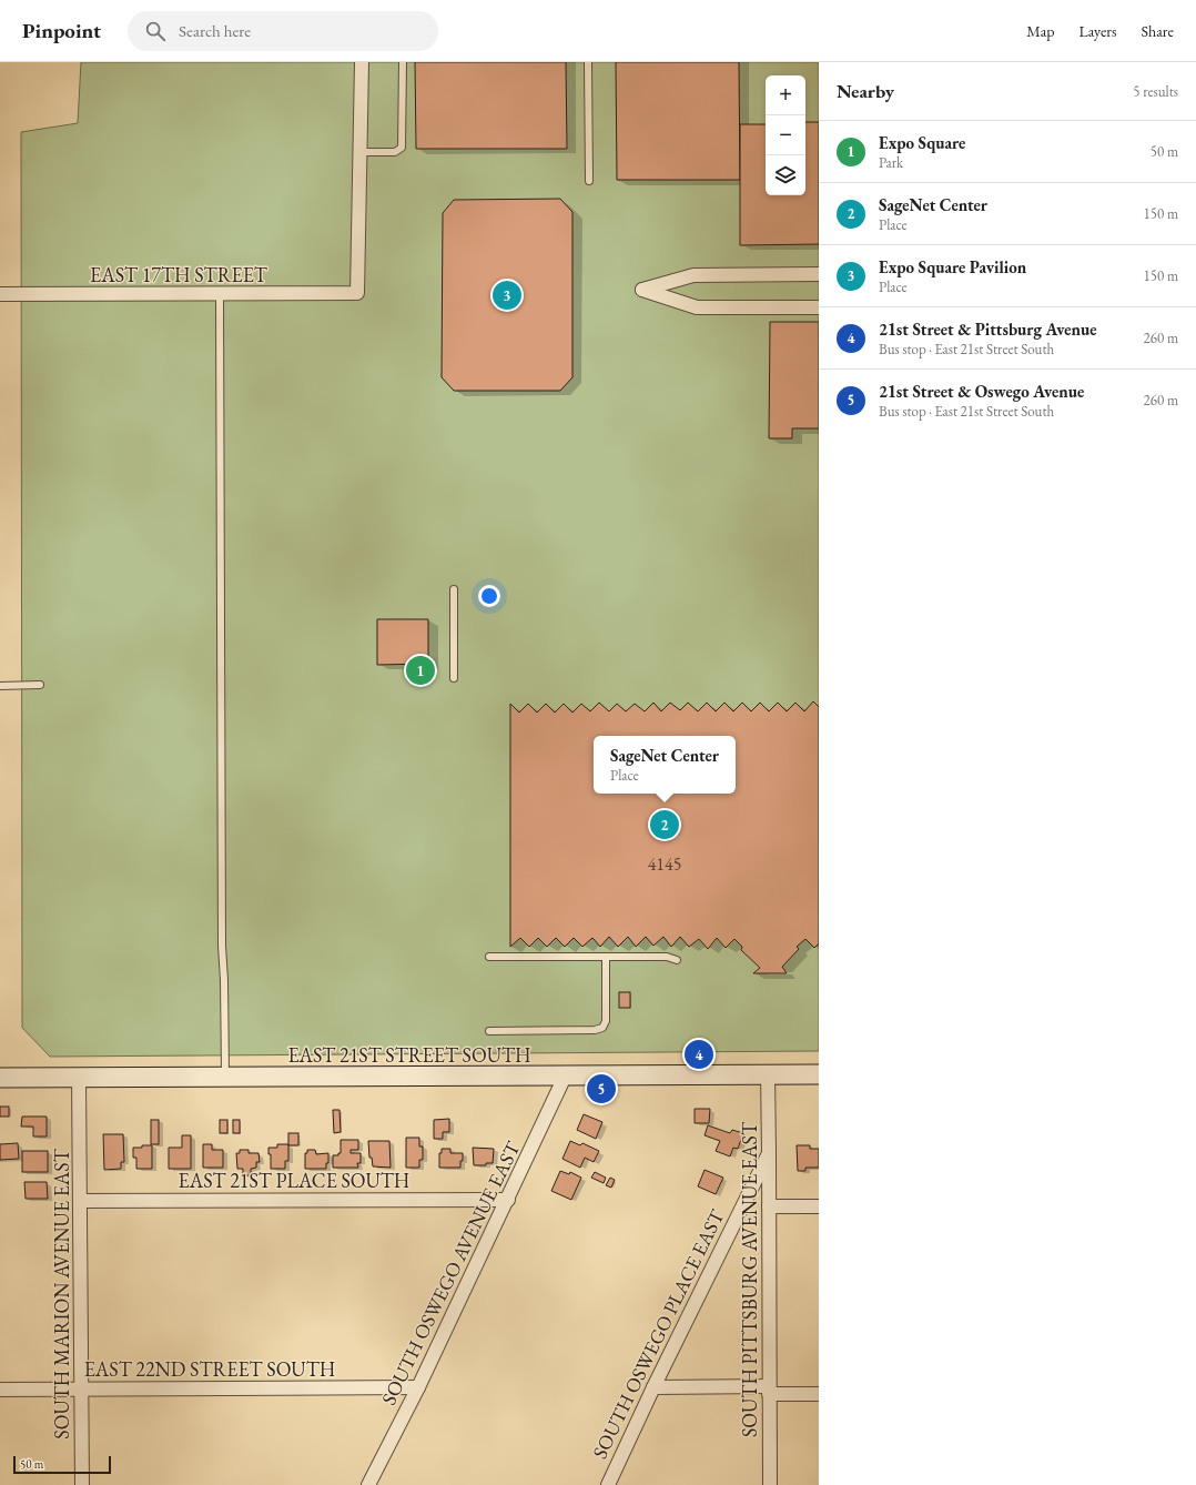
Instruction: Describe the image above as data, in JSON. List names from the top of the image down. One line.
{"streets":{"main road":["EAST 21ST STREET SOUTH"],"street":["EAST 17TH STREET","EAST 21ST PLACE SOUTH","SOUTH OSWEGO AVENUE EAST","SOUTH PITTSBURG AVENUE EAST","SOUTH MARION AVENUE EAST","SOUTH OSWEGO PLACE EAST","EAST 22ND STREET SOUTH"]},"crossings":[["EAST 21ST STREET SOUTH","SOUTH OSWEGO AVENUE EAST"],["EAST 21ST STREET SOUTH","SOUTH PITTSBURG AVENUE EAST"],["EAST 21ST STREET SOUTH","SOUTH MARION AVENUE EAST"],["EAST 21ST PLACE SOUTH","SOUTH OSWEGO AVENUE EAST"],["EAST 21ST PLACE SOUTH","SOUTH MARION AVENUE EAST"],["SOUTH OSWEGO AVENUE EAST","EAST 22ND STREET SOUTH"],["SOUTH PITTSBURG AVENUE EAST","SOUTH OSWEGO PLACE EAST"],["SOUTH MARION AVENUE EAST","EAST 22ND STREET SOUTH"]],"house_numbers":["4145"],"scale_bar":"50 m","page":{"header":"Pinpoint","search":"Search here","nav":["Map","Layers","Share"],"heading":["Nearby","5 results"],"map_buttons":["+","−"],"list":[{"mark":"1","name":"Expo Square","note":"Park","value":"50 m"},{"mark":"2","name":"SageNet Center","note":"Place","value":"150 m"},{"mark":"3","name":"Expo Square Pavilion","note":"Place","value":"150 m"},{"mark":"4","name":"21st Street & Pittsburg Avenue","note":"Bus stop · East 21st Street South","value":"260 m"},{"mark":"5","name":"21st Street & Oswego Avenue","note":"Bus stop · East 21st Street South","value":"260 m"}],"pins":["3","1","2","4","5"],"popup":["SageNet Center","Place"],"scale":"50 m"}}
